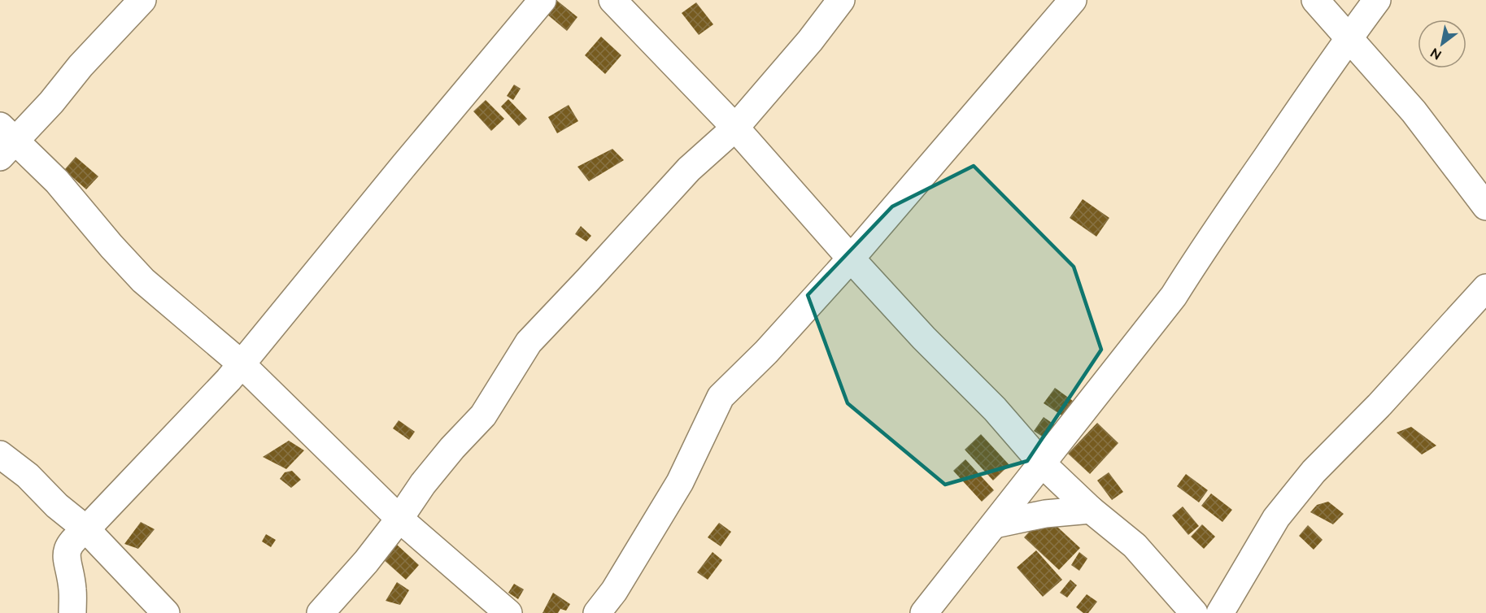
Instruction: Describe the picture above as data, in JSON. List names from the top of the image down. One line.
{"north":"bottom left"}
